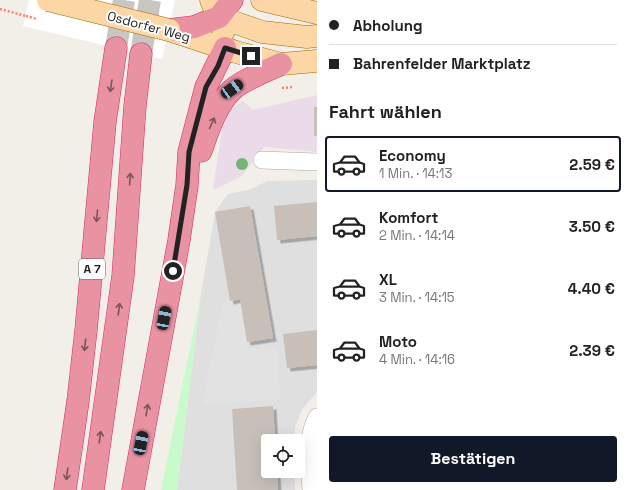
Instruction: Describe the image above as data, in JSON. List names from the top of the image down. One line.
{"streets":{"highway":["A 7"],"main road":["Osdorfer Weg"]},"page":{"banner":["Abholung","Bahrenfelder Marktplatz"],"heading":"Fahrt wählen","list":[{"name":"Economy","note":"1 Min. · 14:13","value":"2.59 €"},{"name":"Komfort","note":"2 Min. · 14:14","value":"3.50 €"},{"name":"XL","note":"3 Min. · 14:15","value":"4.40 €"},{"name":"Moto","note":"4 Min. · 14:16","value":"2.39 €"}],"buttons":"Bestätigen"}}
